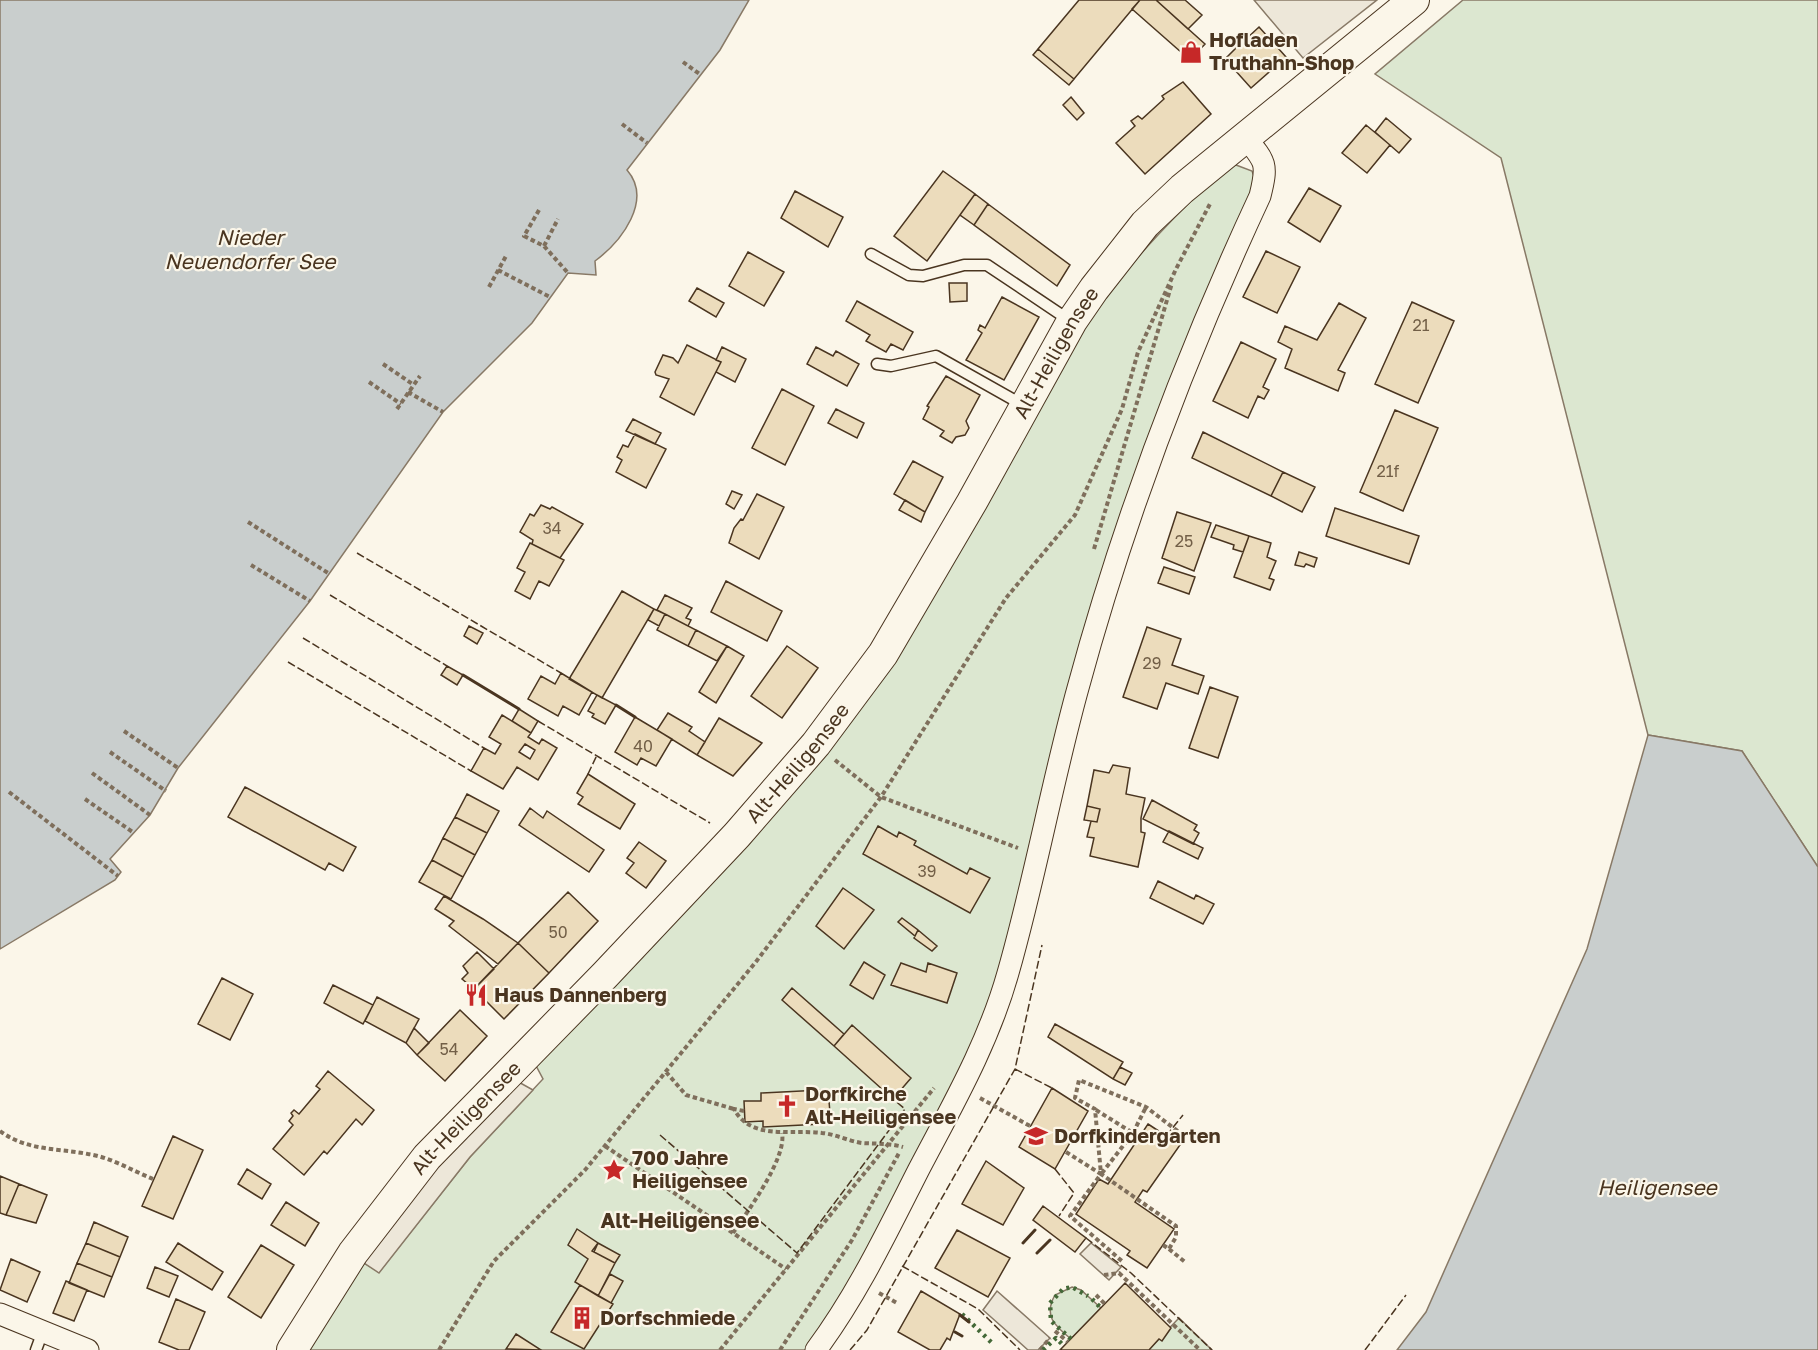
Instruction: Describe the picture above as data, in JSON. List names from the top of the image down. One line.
{"streets":{"main road":["Alt-Heiligensee"]},"districts":["Alt-Heiligensee"],"water":["Nieder Neuendorfer See","Heiligensee"],"places":{"shop":["Hofladen Truthahn-Shop"],"restaurant":["Haus Dannenberg"],"church":["Dorfkirche Alt-Heiligensee"],"school or university":["Dorfkindergarten"],"place":["700 Jahre Heiligensee"],"building":["Dorfschmiede"]},"house_numbers":["21","21f","34","25","29","40","39","50","54"]}
